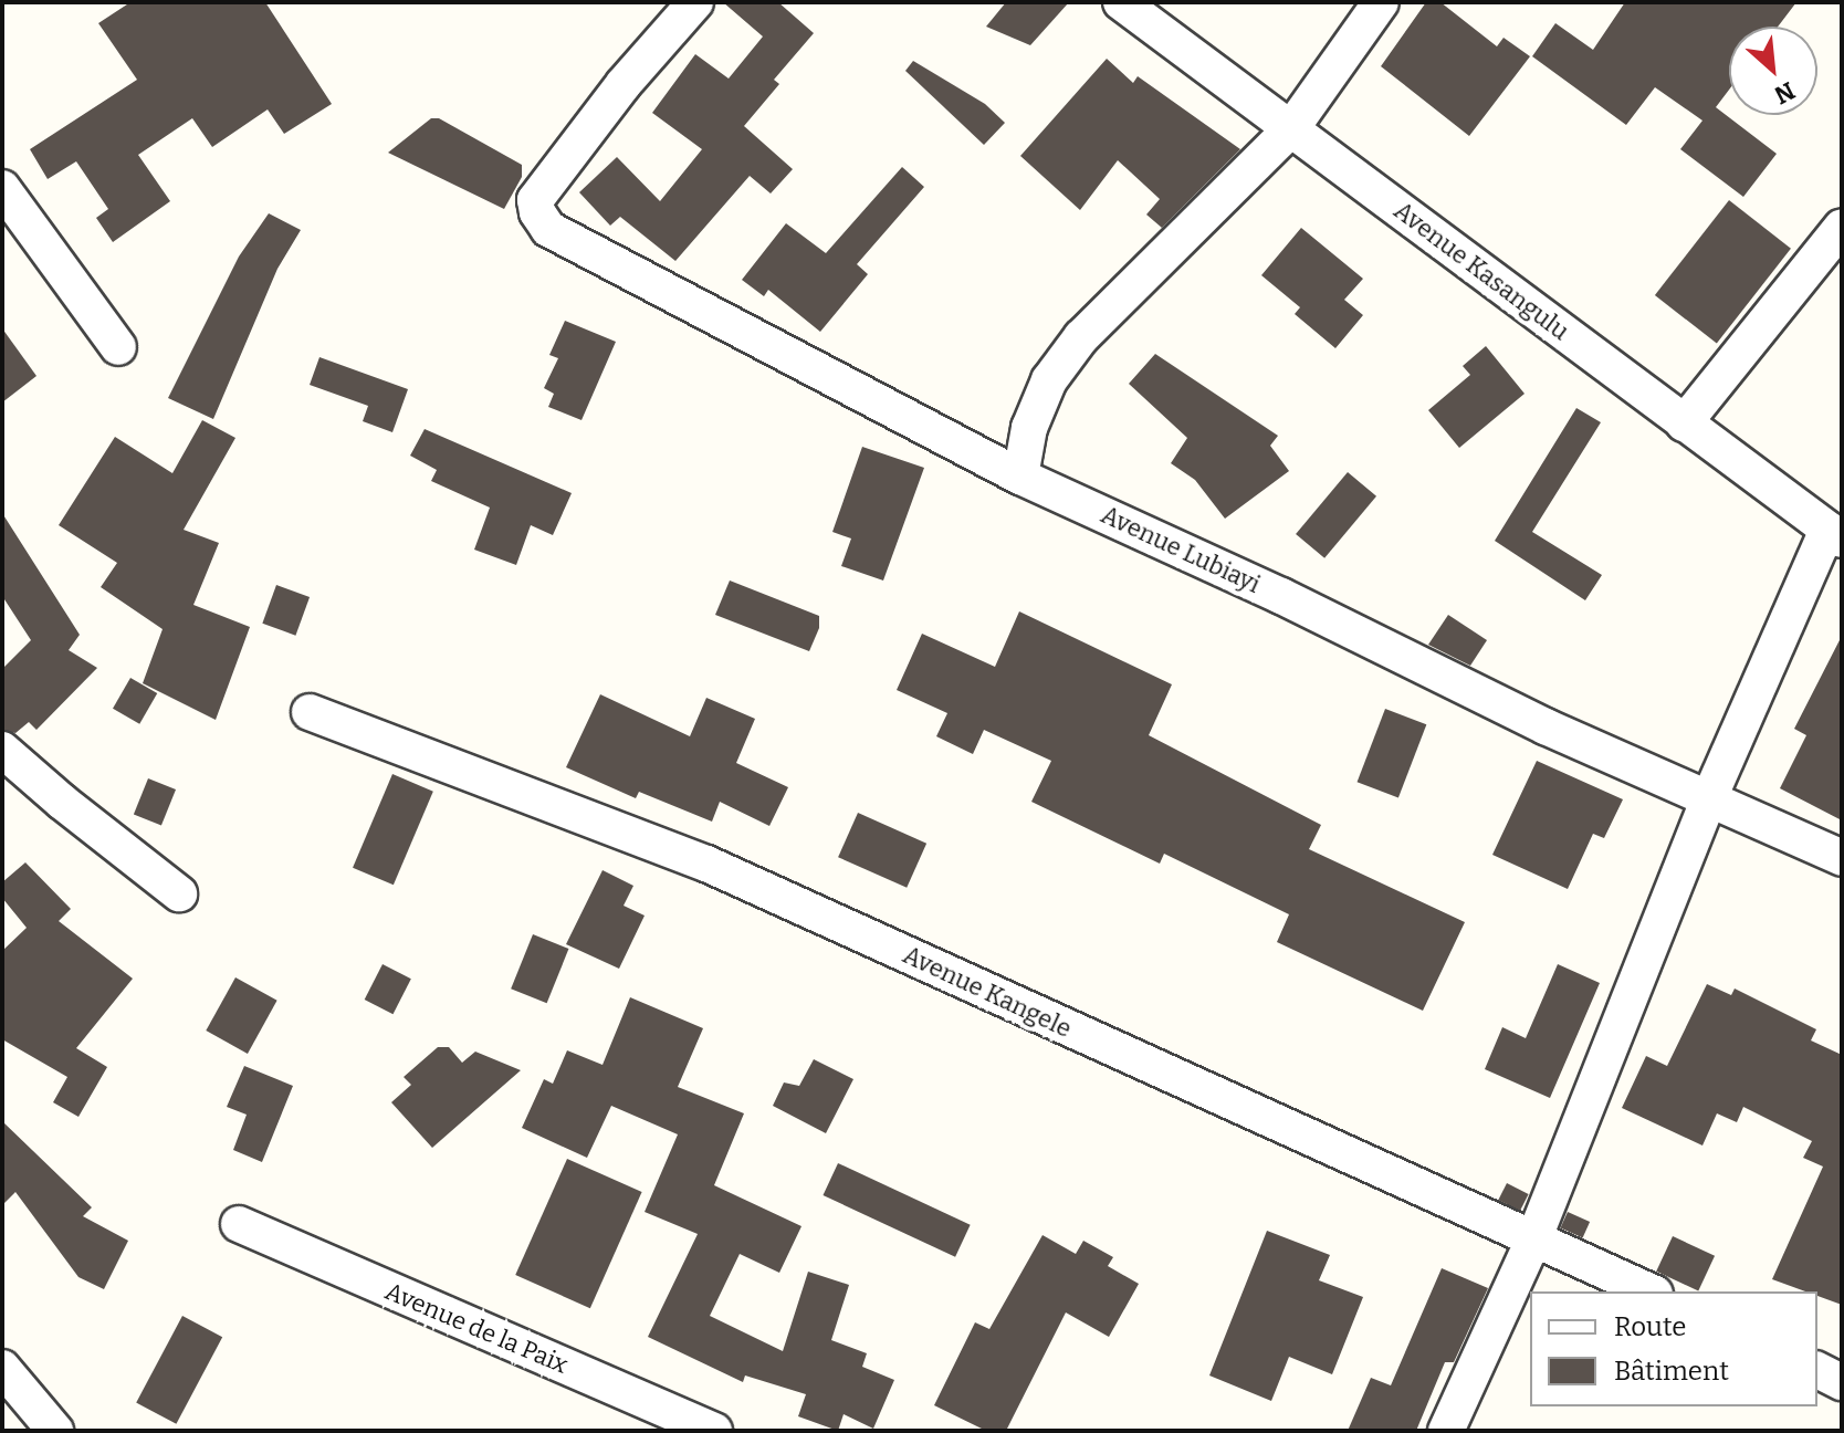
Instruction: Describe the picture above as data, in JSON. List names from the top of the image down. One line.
{"streets":{"street":["Avenue Kasangulu","Avenue Lubiayi","Avenue Kangele","Avenue de la Paix"]},"legend":["Route","Bâtiment"],"north":"bottom right"}
